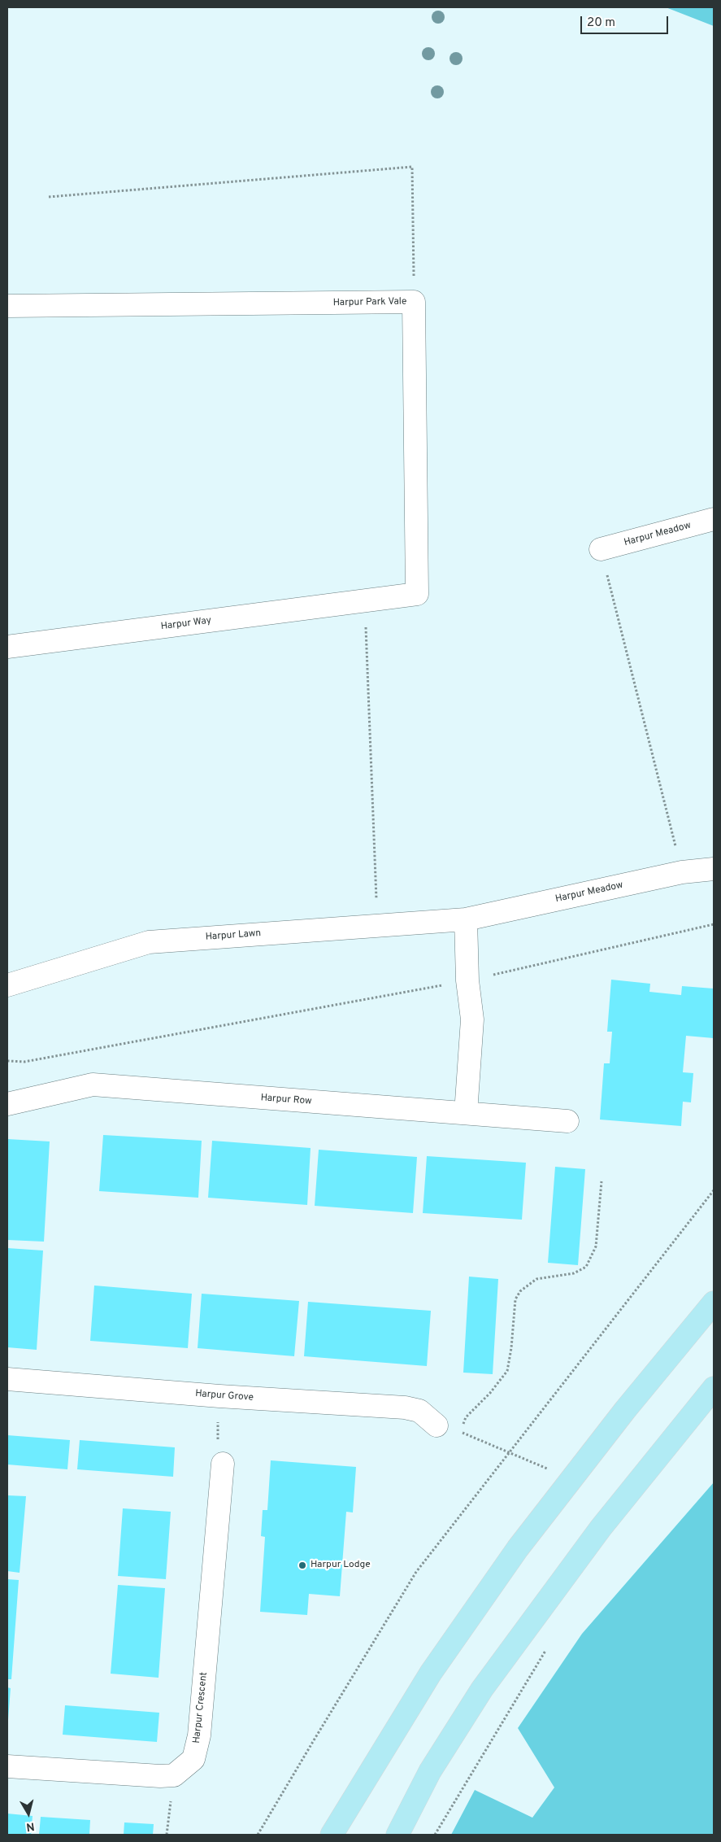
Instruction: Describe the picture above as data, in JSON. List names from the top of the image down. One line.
{"streets":{"street":["Harpur Park Vale","Harpur Meadow","Harpur Way","Harpur Lawn","Harpur Row","Harpur Grove","Harpur Crescent"]},"crossings":[["Harpur Park Vale","Harpur Way"],["Harpur Meadow","Harpur Lawn"]],"places":["Harpur Lodge"],"scale_bar":"20 m","north":"bottom"}
